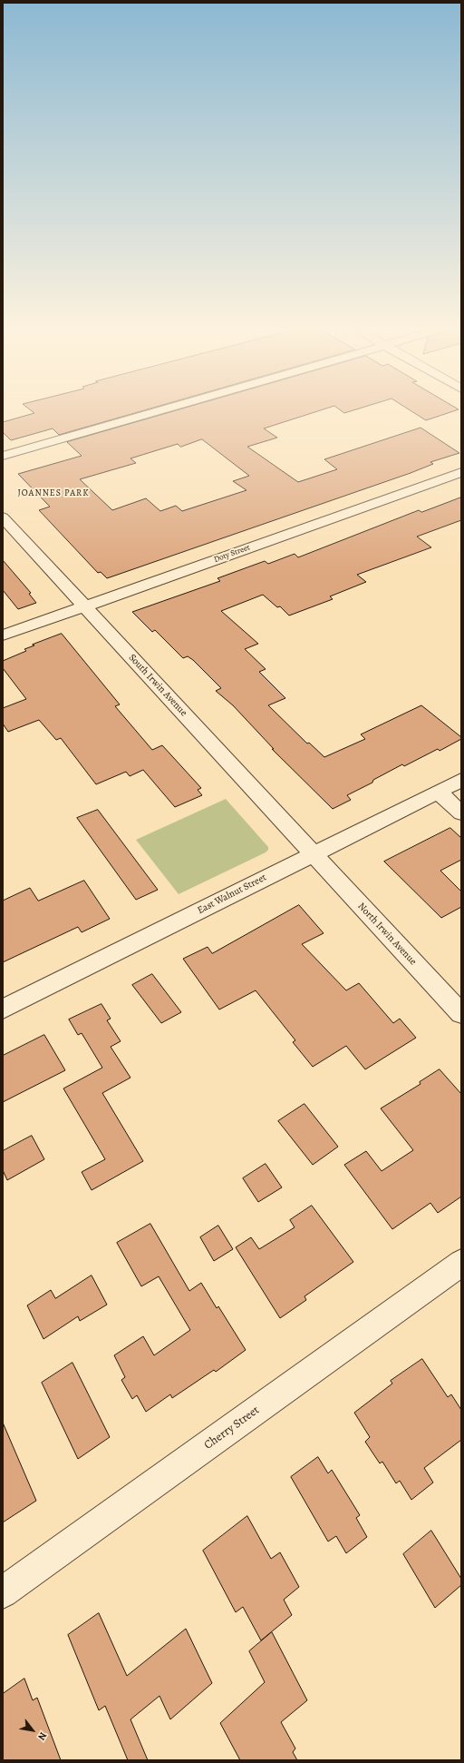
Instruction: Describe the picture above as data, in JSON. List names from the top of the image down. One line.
{"streets":{"street":["Doty Street","South Irwin Avenue","East Walnut Street","North Irwin Avenue","Cherry Street"]},"crossings":[["Doty Street","South Irwin Avenue"],["South Irwin Avenue","East Walnut Street"],["South Irwin Avenue","North Irwin Avenue"],["East Walnut Street","North Irwin Avenue"]],"districts":["JOANNES PARK"],"north":"bottom right"}
